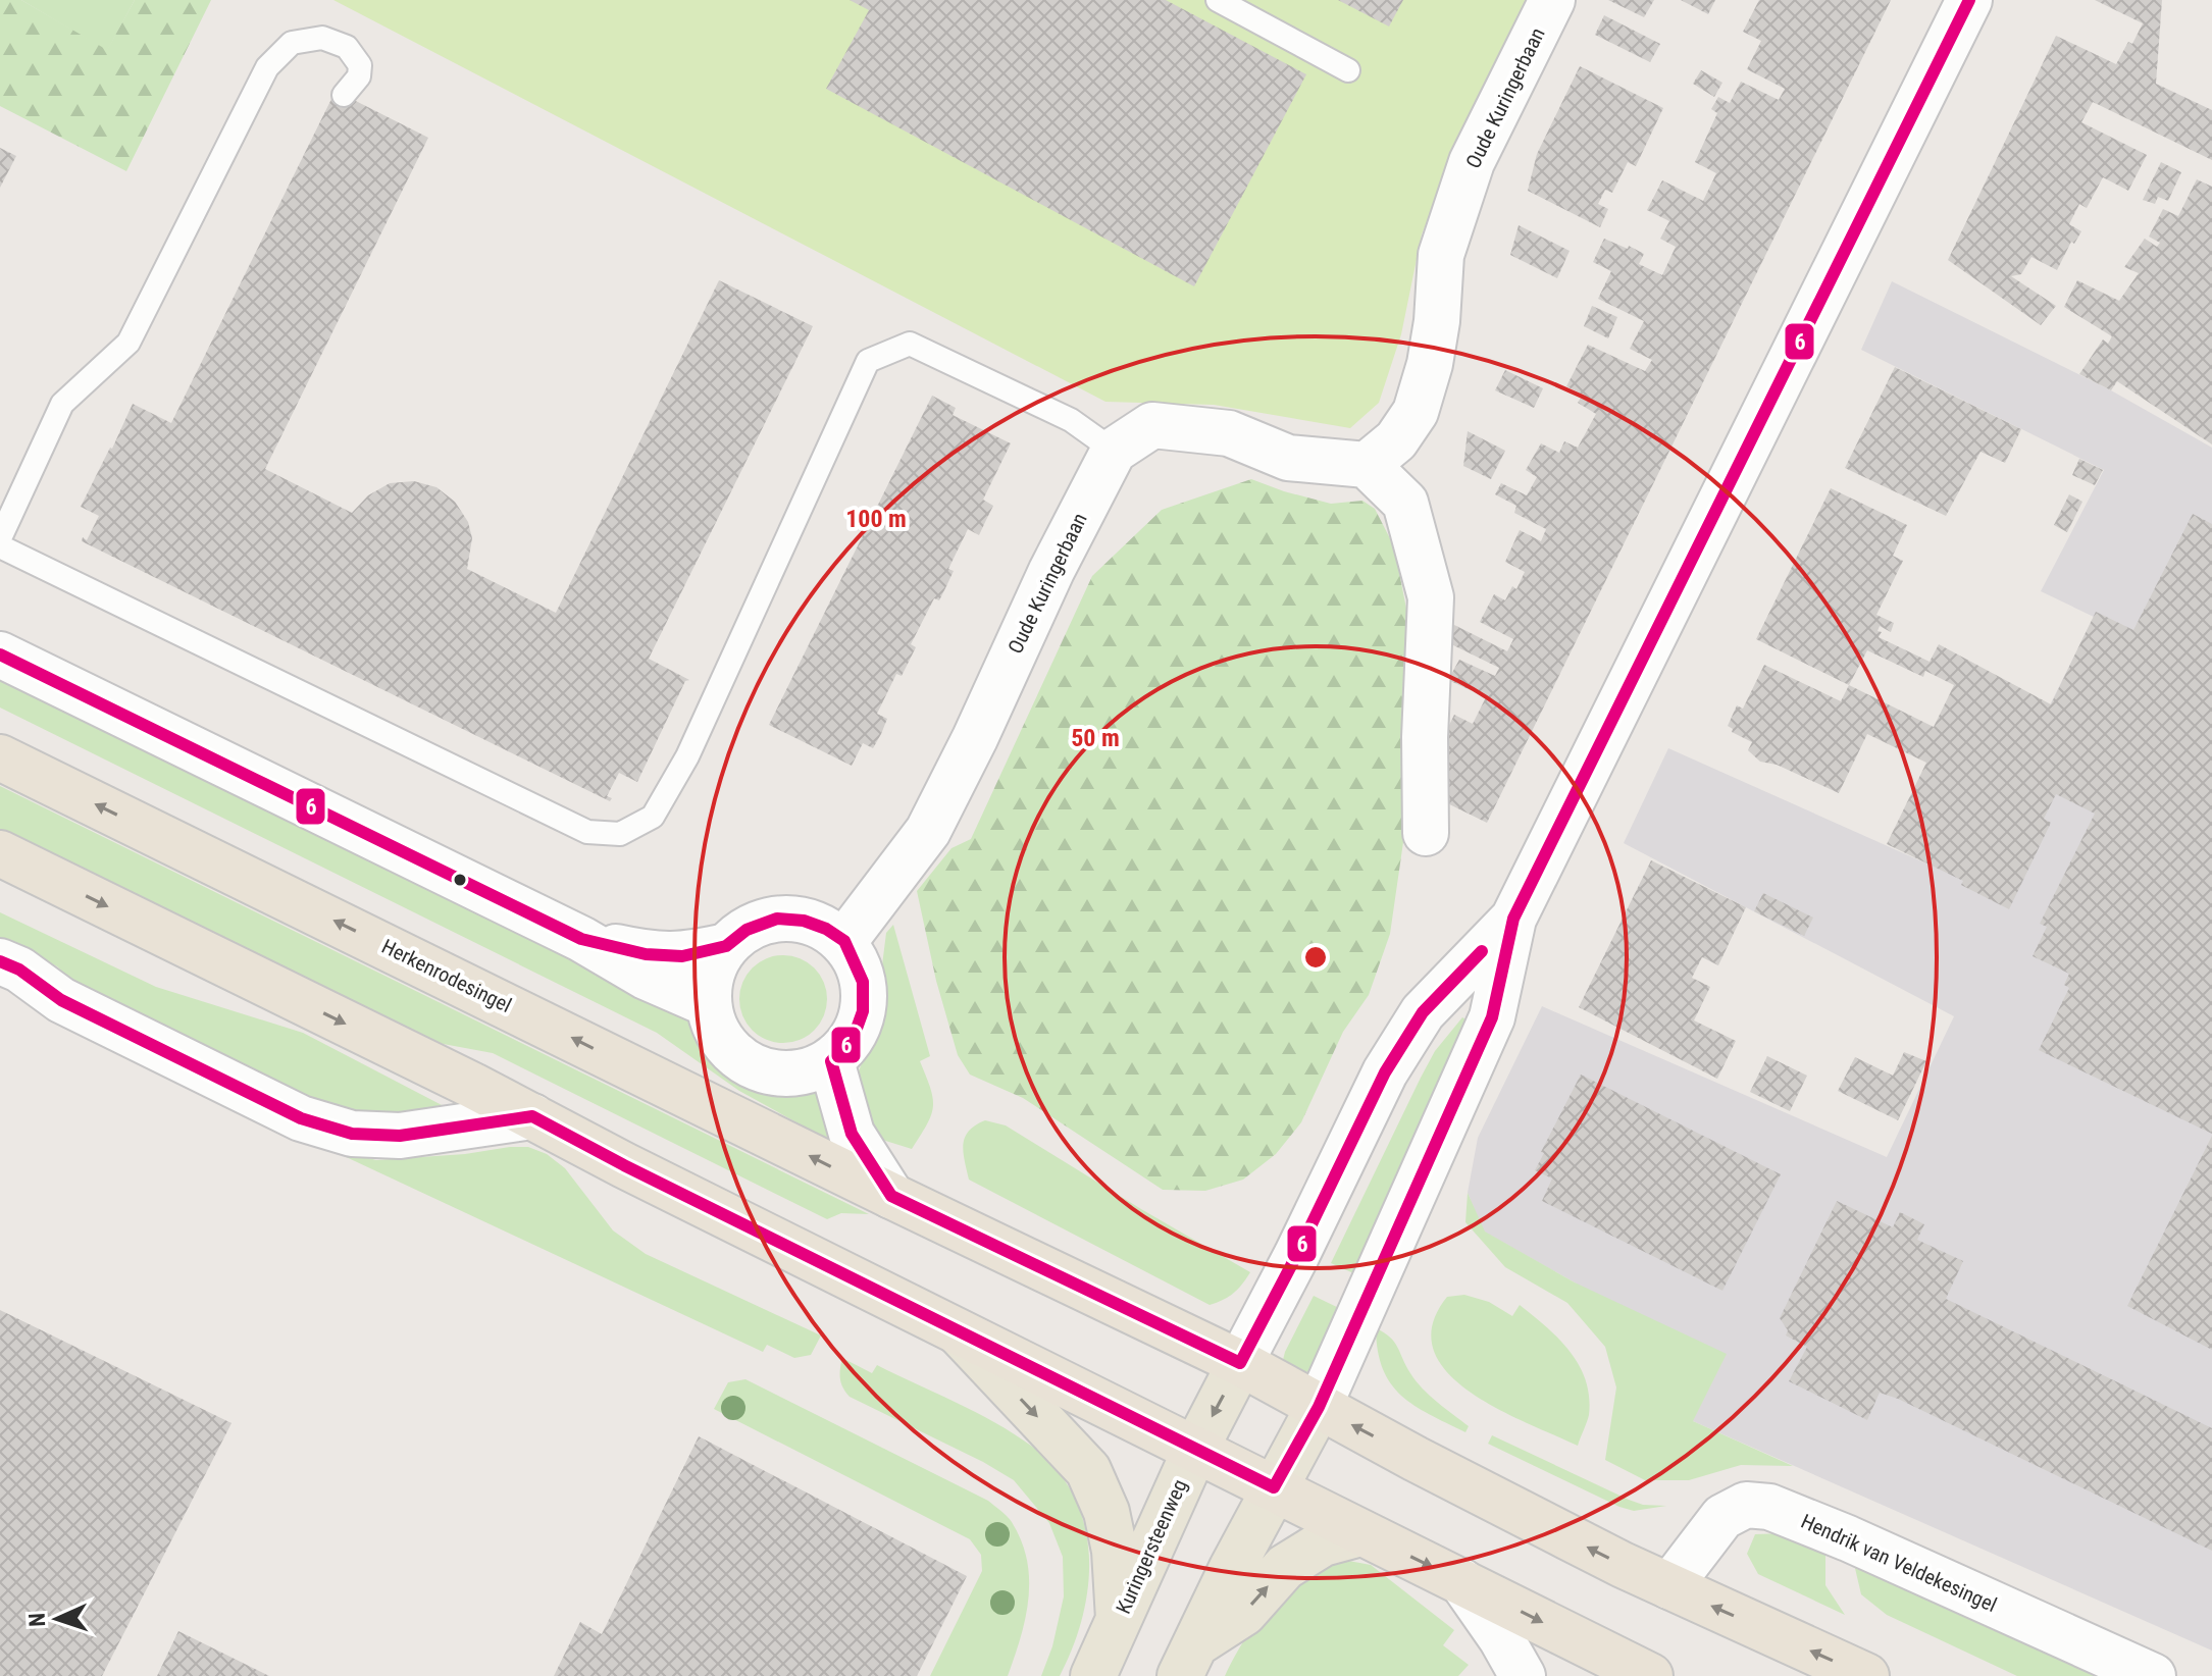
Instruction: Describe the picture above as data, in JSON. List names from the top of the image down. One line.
{"streets":{"highway":["Herkenrodesingel"],"main road":["Kuringersteenweg"],"street":["Oude Kuringerbaan","Hendrik van Veldekesingel"]},"crossings":[["Herkenrodesingel","Kuringersteenweg"]],"lines":["transit line 6"],"north":"left","rings":["100 m","50 m"]}
